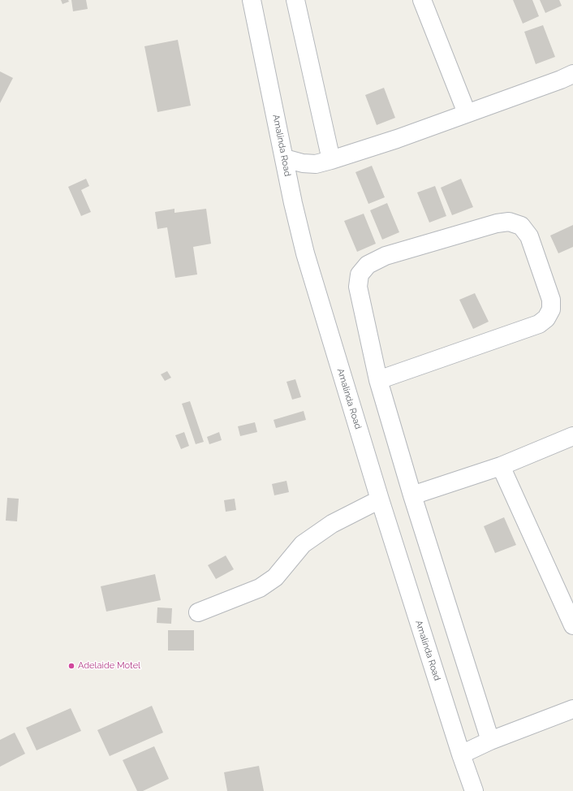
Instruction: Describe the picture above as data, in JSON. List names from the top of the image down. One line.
{"streets":{"street":["Amalinda Road"]},"places":["Adelaide Motel"]}
